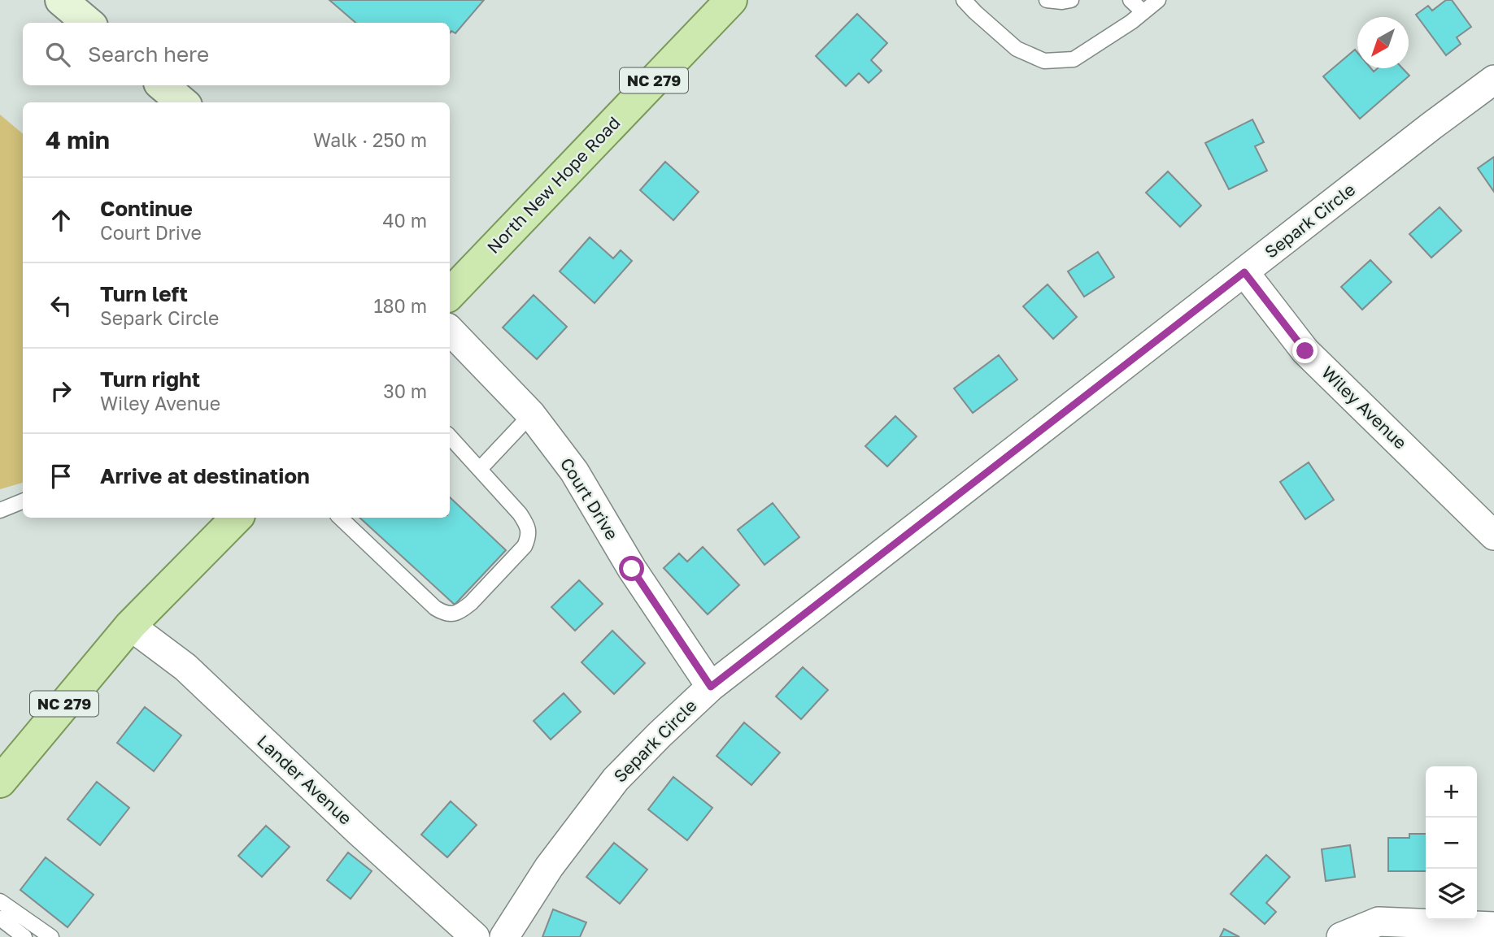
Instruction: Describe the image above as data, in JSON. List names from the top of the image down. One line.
{"streets":{"main road":["NC 279","North New Hope Road"],"street":["Separk Circle","Wiley Avenue","Court Drive","Lander Avenue"]},"crossings":[["NC 279","Lander Avenue"],["Separk Circle","Wiley Avenue"],["Separk Circle","Court Drive"]],"north":"bottom left","page":{"search":"Search here","heading":["4 min","Walk · 250 m"],"list":[["Continue","Court Drive","40 m"],["Turn left","Separk Circle","180 m"],["Turn right","Wiley Avenue","30 m"],"Arrive at destination"],"map_buttons":["+","−"]}}
